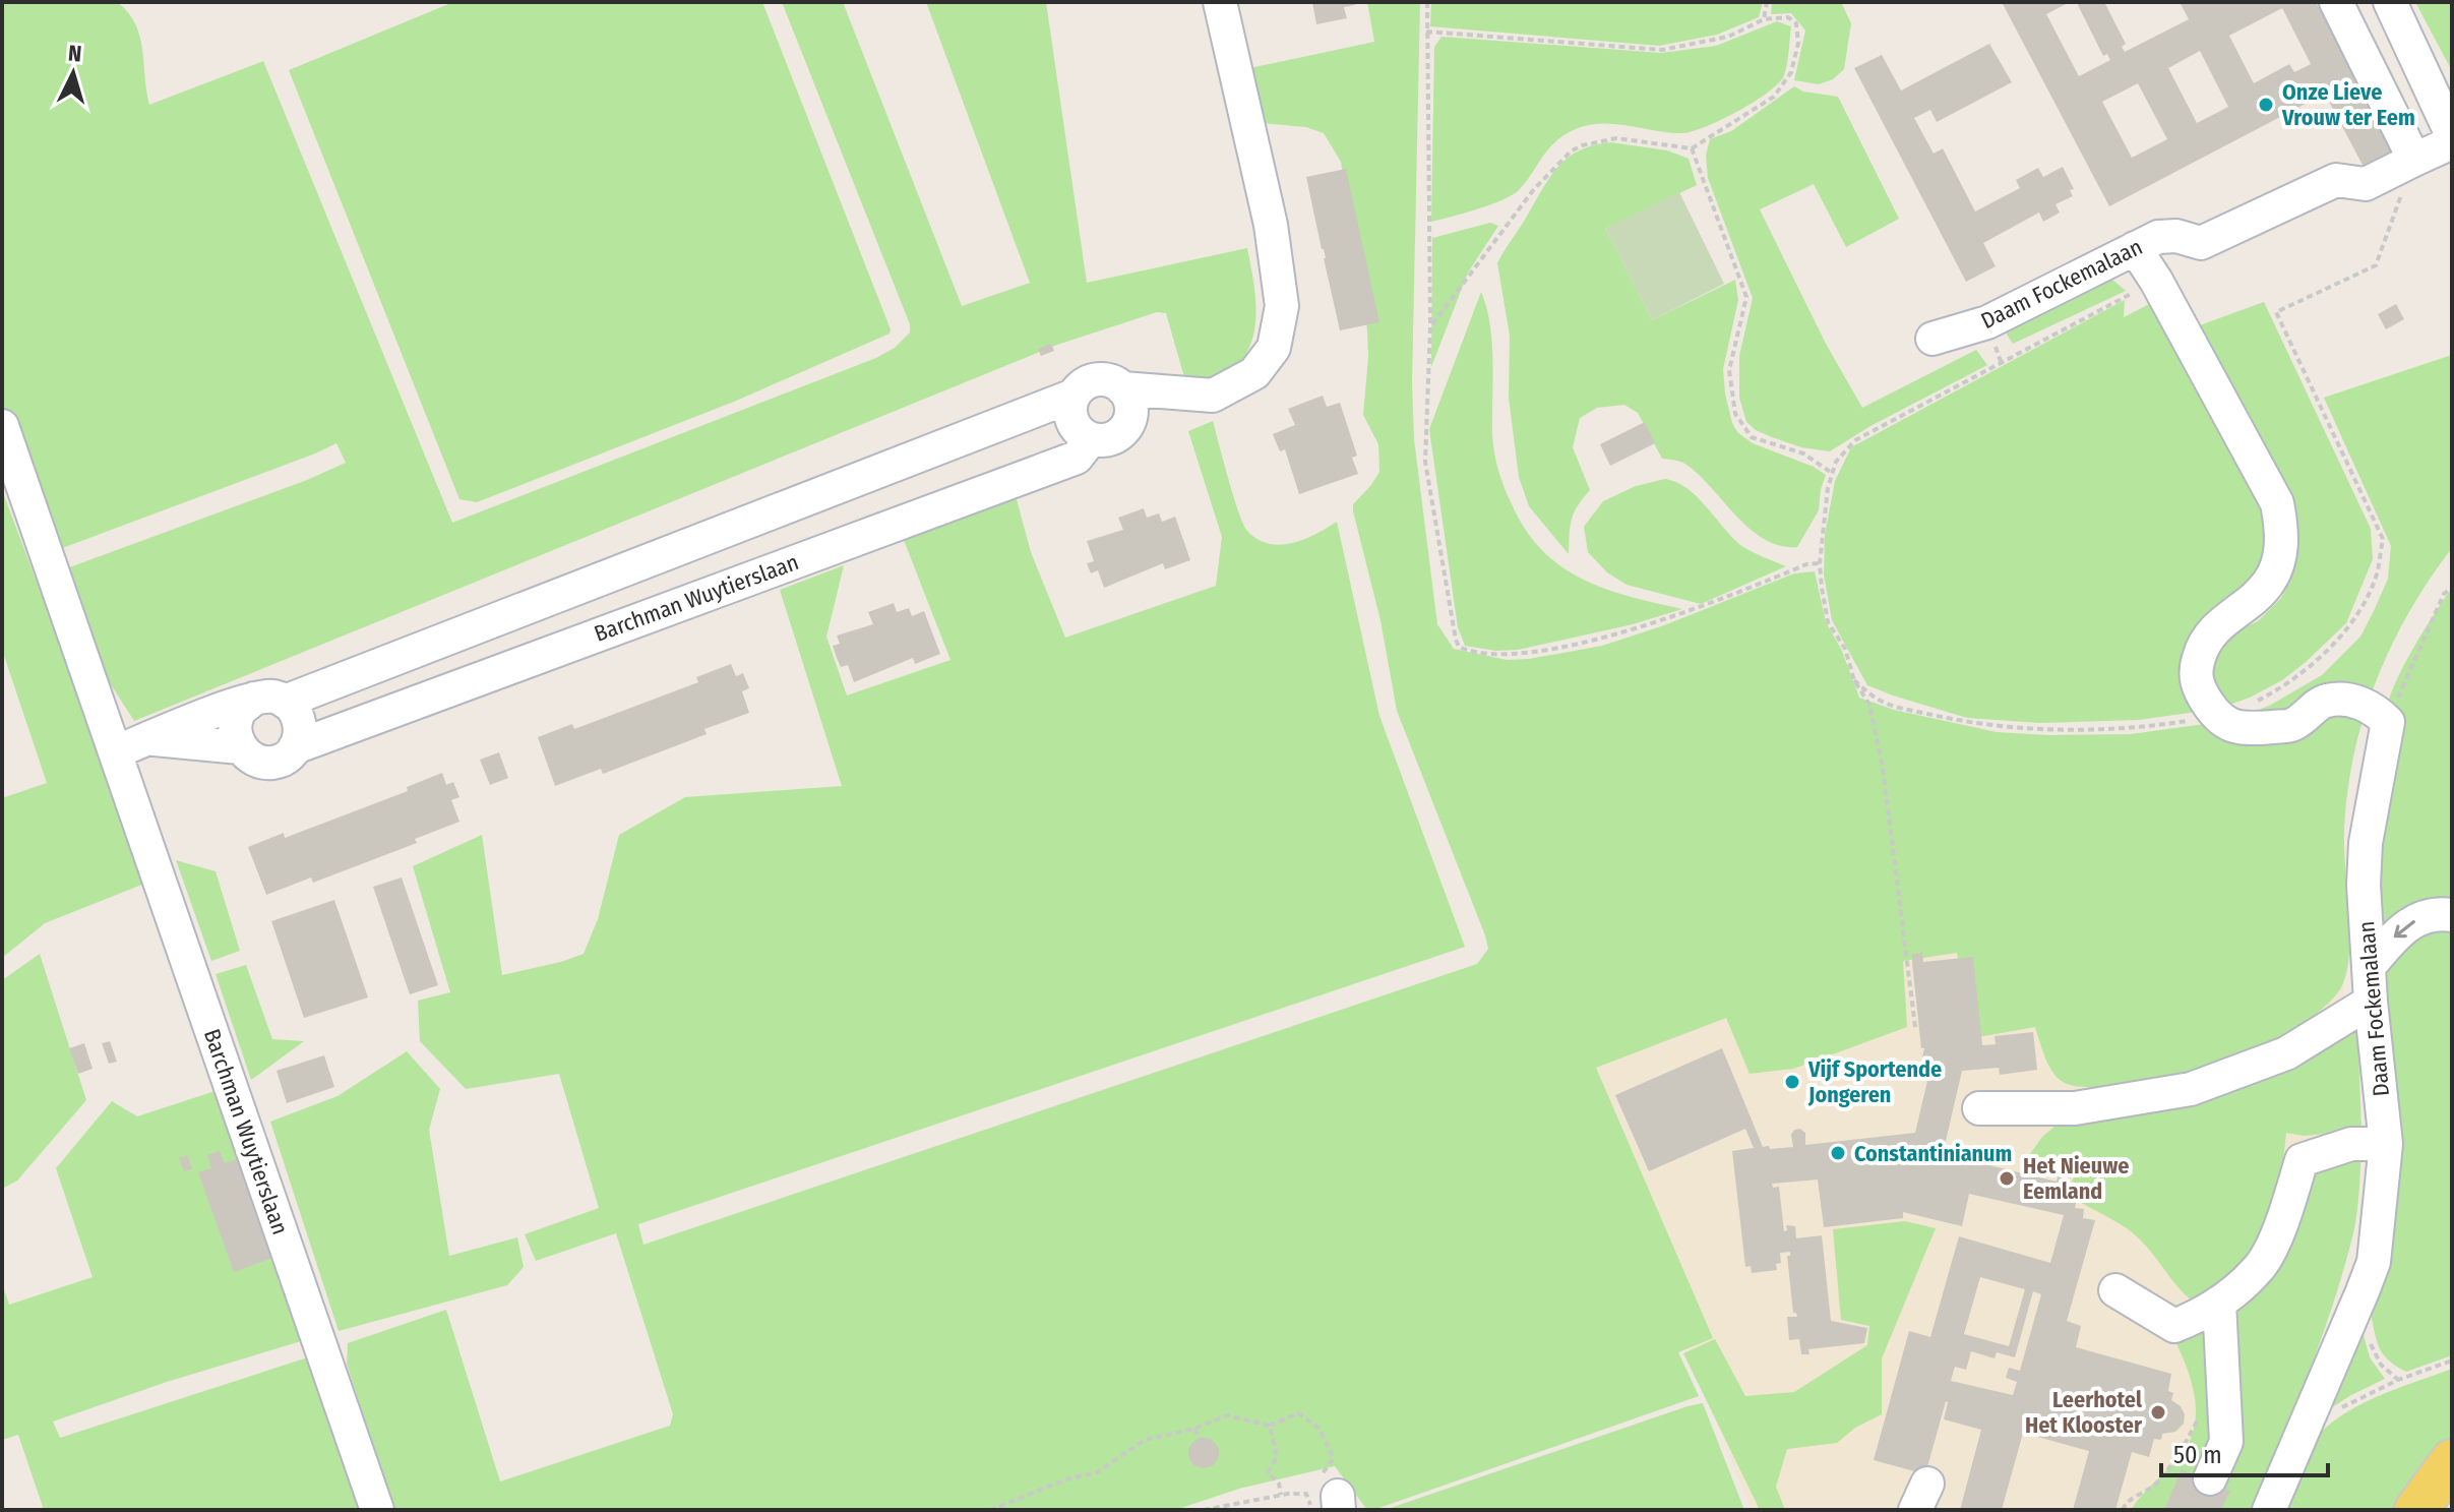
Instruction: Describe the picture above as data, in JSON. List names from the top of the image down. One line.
{"streets":{"street":["Daam Fockemalaan","Barchman Wuytierslaan"]},"places":["Onze Lieve Vrouw ter Eem","Vijf Sportende Jongeren","Constantinianum","Het Nieuwe Eemland","Leerhotel Het Klooster"],"scale_bar":"50 m","north":"top"}
